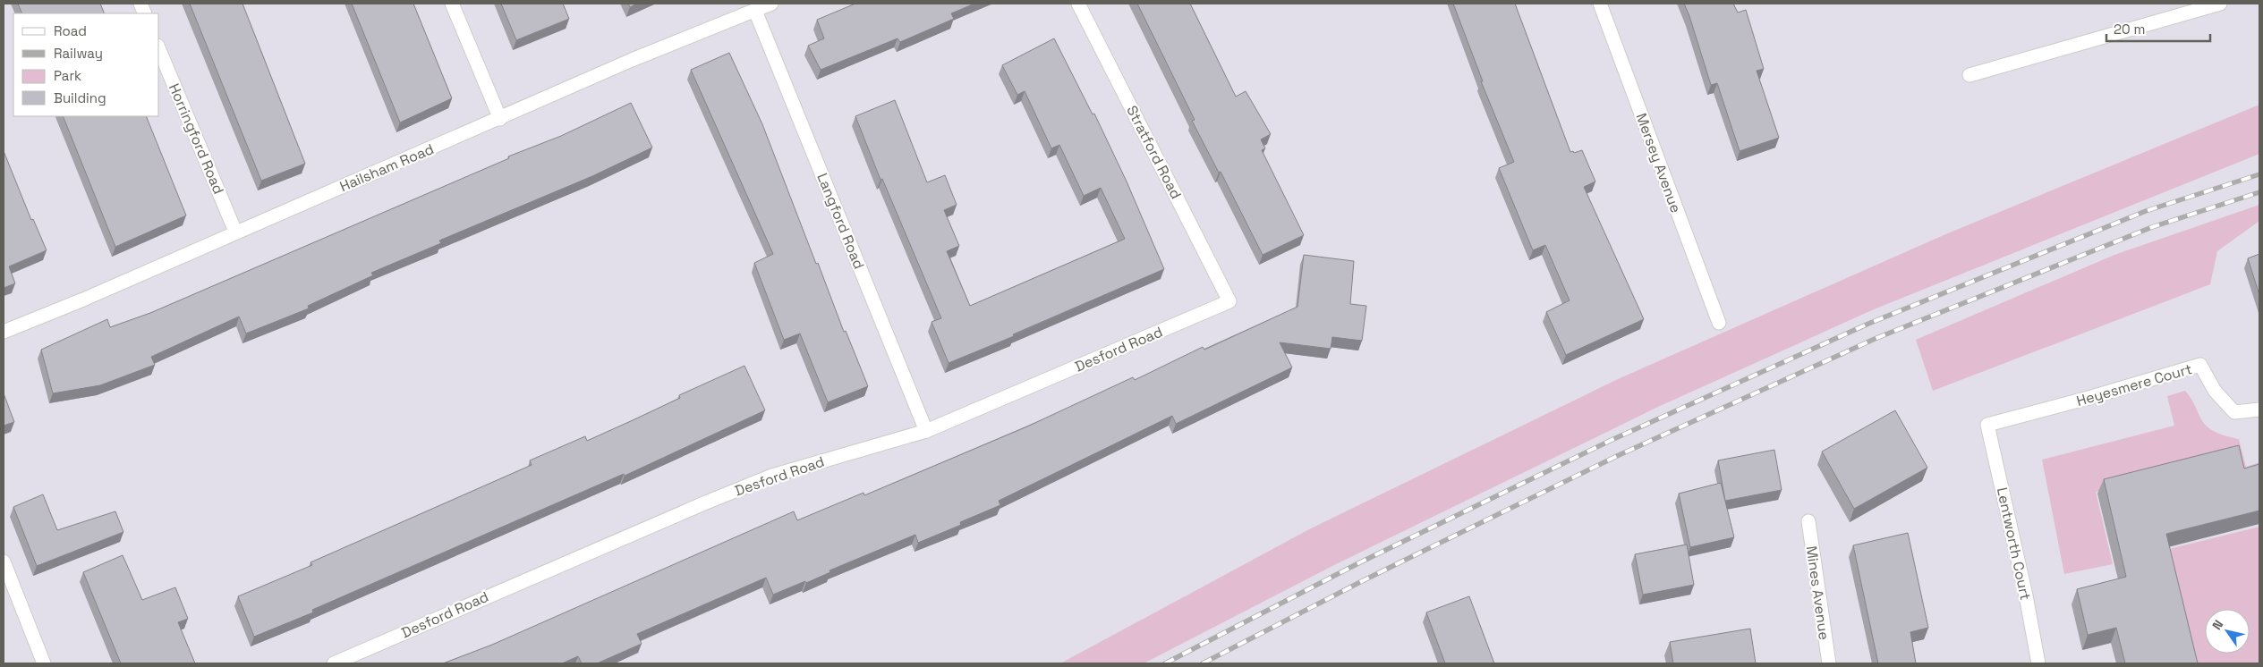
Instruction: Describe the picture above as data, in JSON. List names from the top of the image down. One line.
{"streets":{"street":["Horringford Road","Stratford Road","Mersey Avenue","Hailsham Road","Langford Road","Desford Road","Heyesmere Court","Lentworth Court","Mines Avenue"]},"crossings":[["Horringford Road","Hailsham Road"],["Stratford Road","Desford Road"],["Hailsham Road","Langford Road"],["Langford Road","Desford Road"],["Heyesmere Court","Lentworth Court"]],"legend":["Road","Railway","Park","Building"],"scale_bar":"20 m","north":"top left"}
